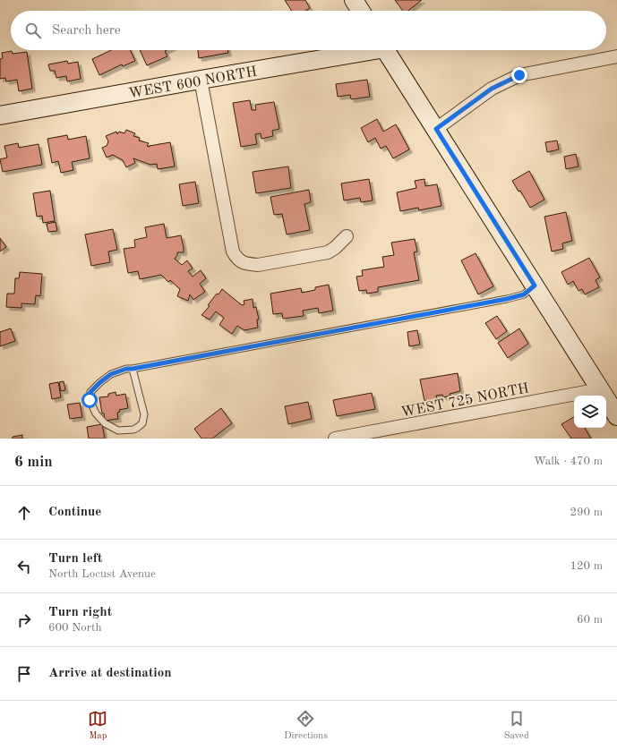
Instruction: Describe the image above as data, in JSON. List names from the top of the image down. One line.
{"streets":{"street":["WEST 600 NORTH","WEST 725 NORTH"]},"page":{"search":"Search here","heading":["6 min","Walk · 470 m"],"list":[["Continue","290 m"],["Turn left","North Locust Avenue","120 m"],["Turn right","600 North","60 m"],"Arrive at destination"],"nav":["Map","Directions","Saved"]}}
